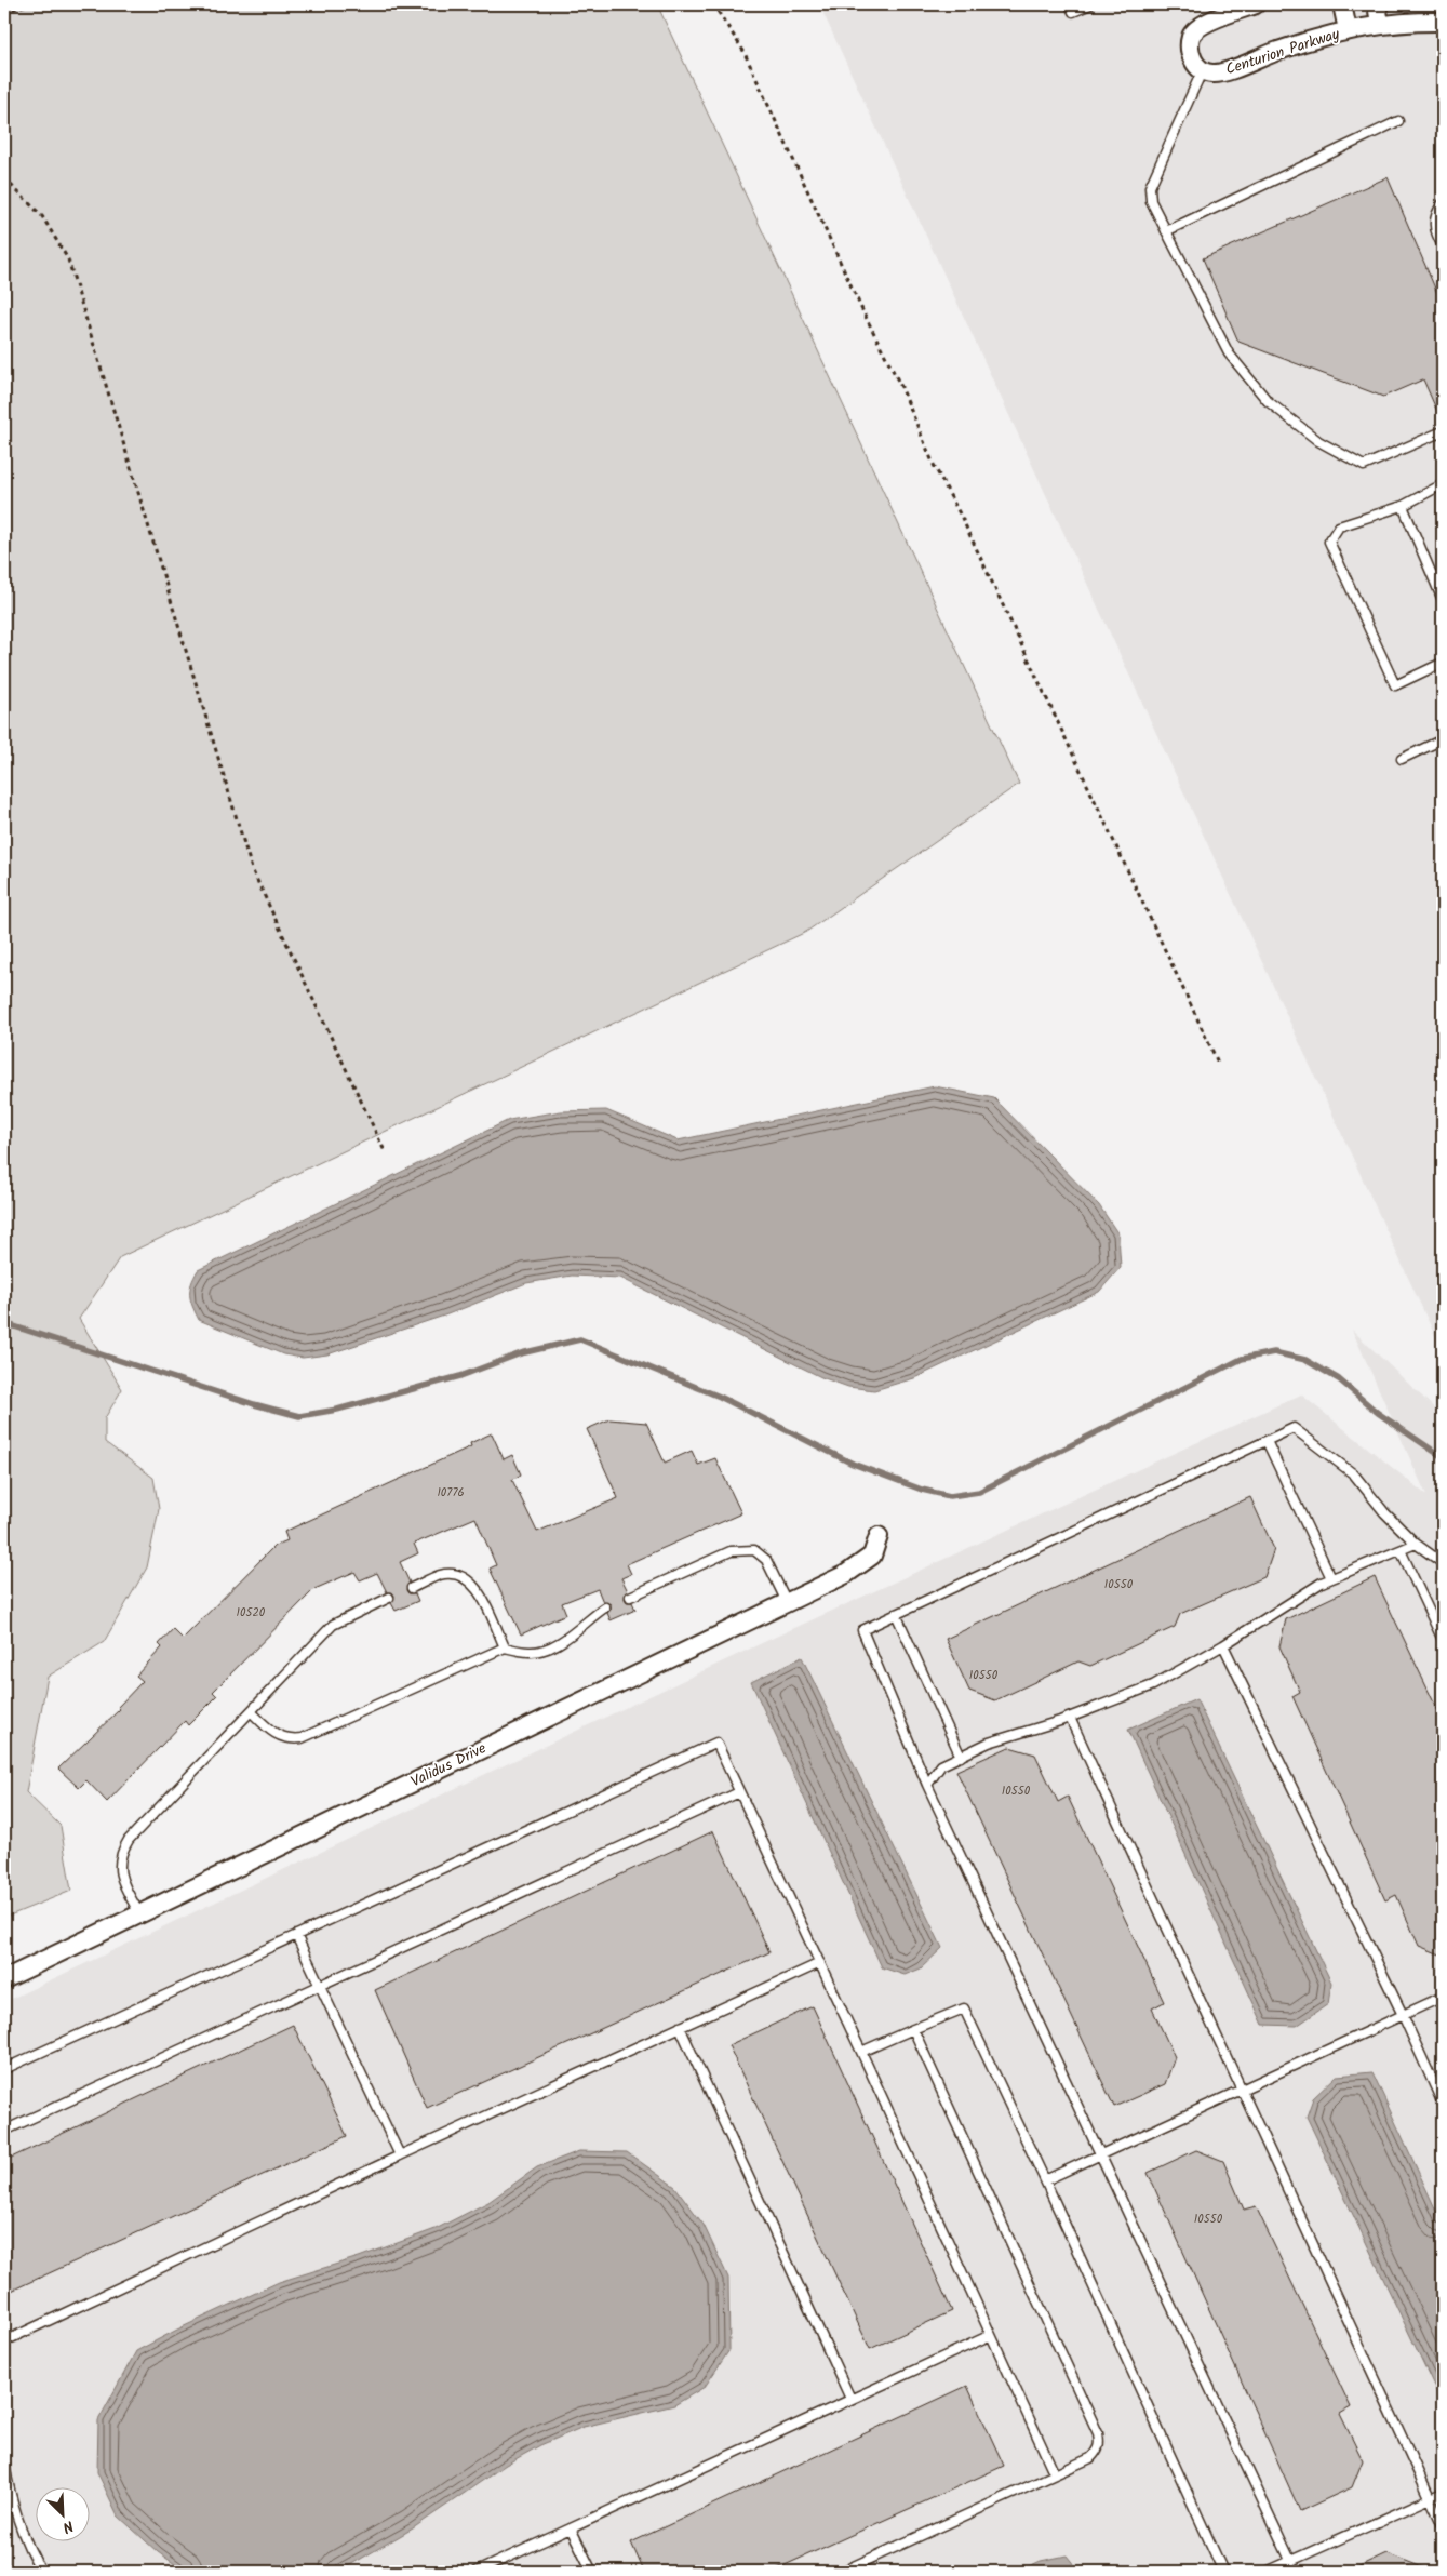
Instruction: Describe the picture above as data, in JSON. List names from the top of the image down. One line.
{"streets":{"street":["Centurion Parkway","Validus Drive"]},"house_numbers":["10776","10550","10520","10550","10550","10550"],"north":"bottom right"}
